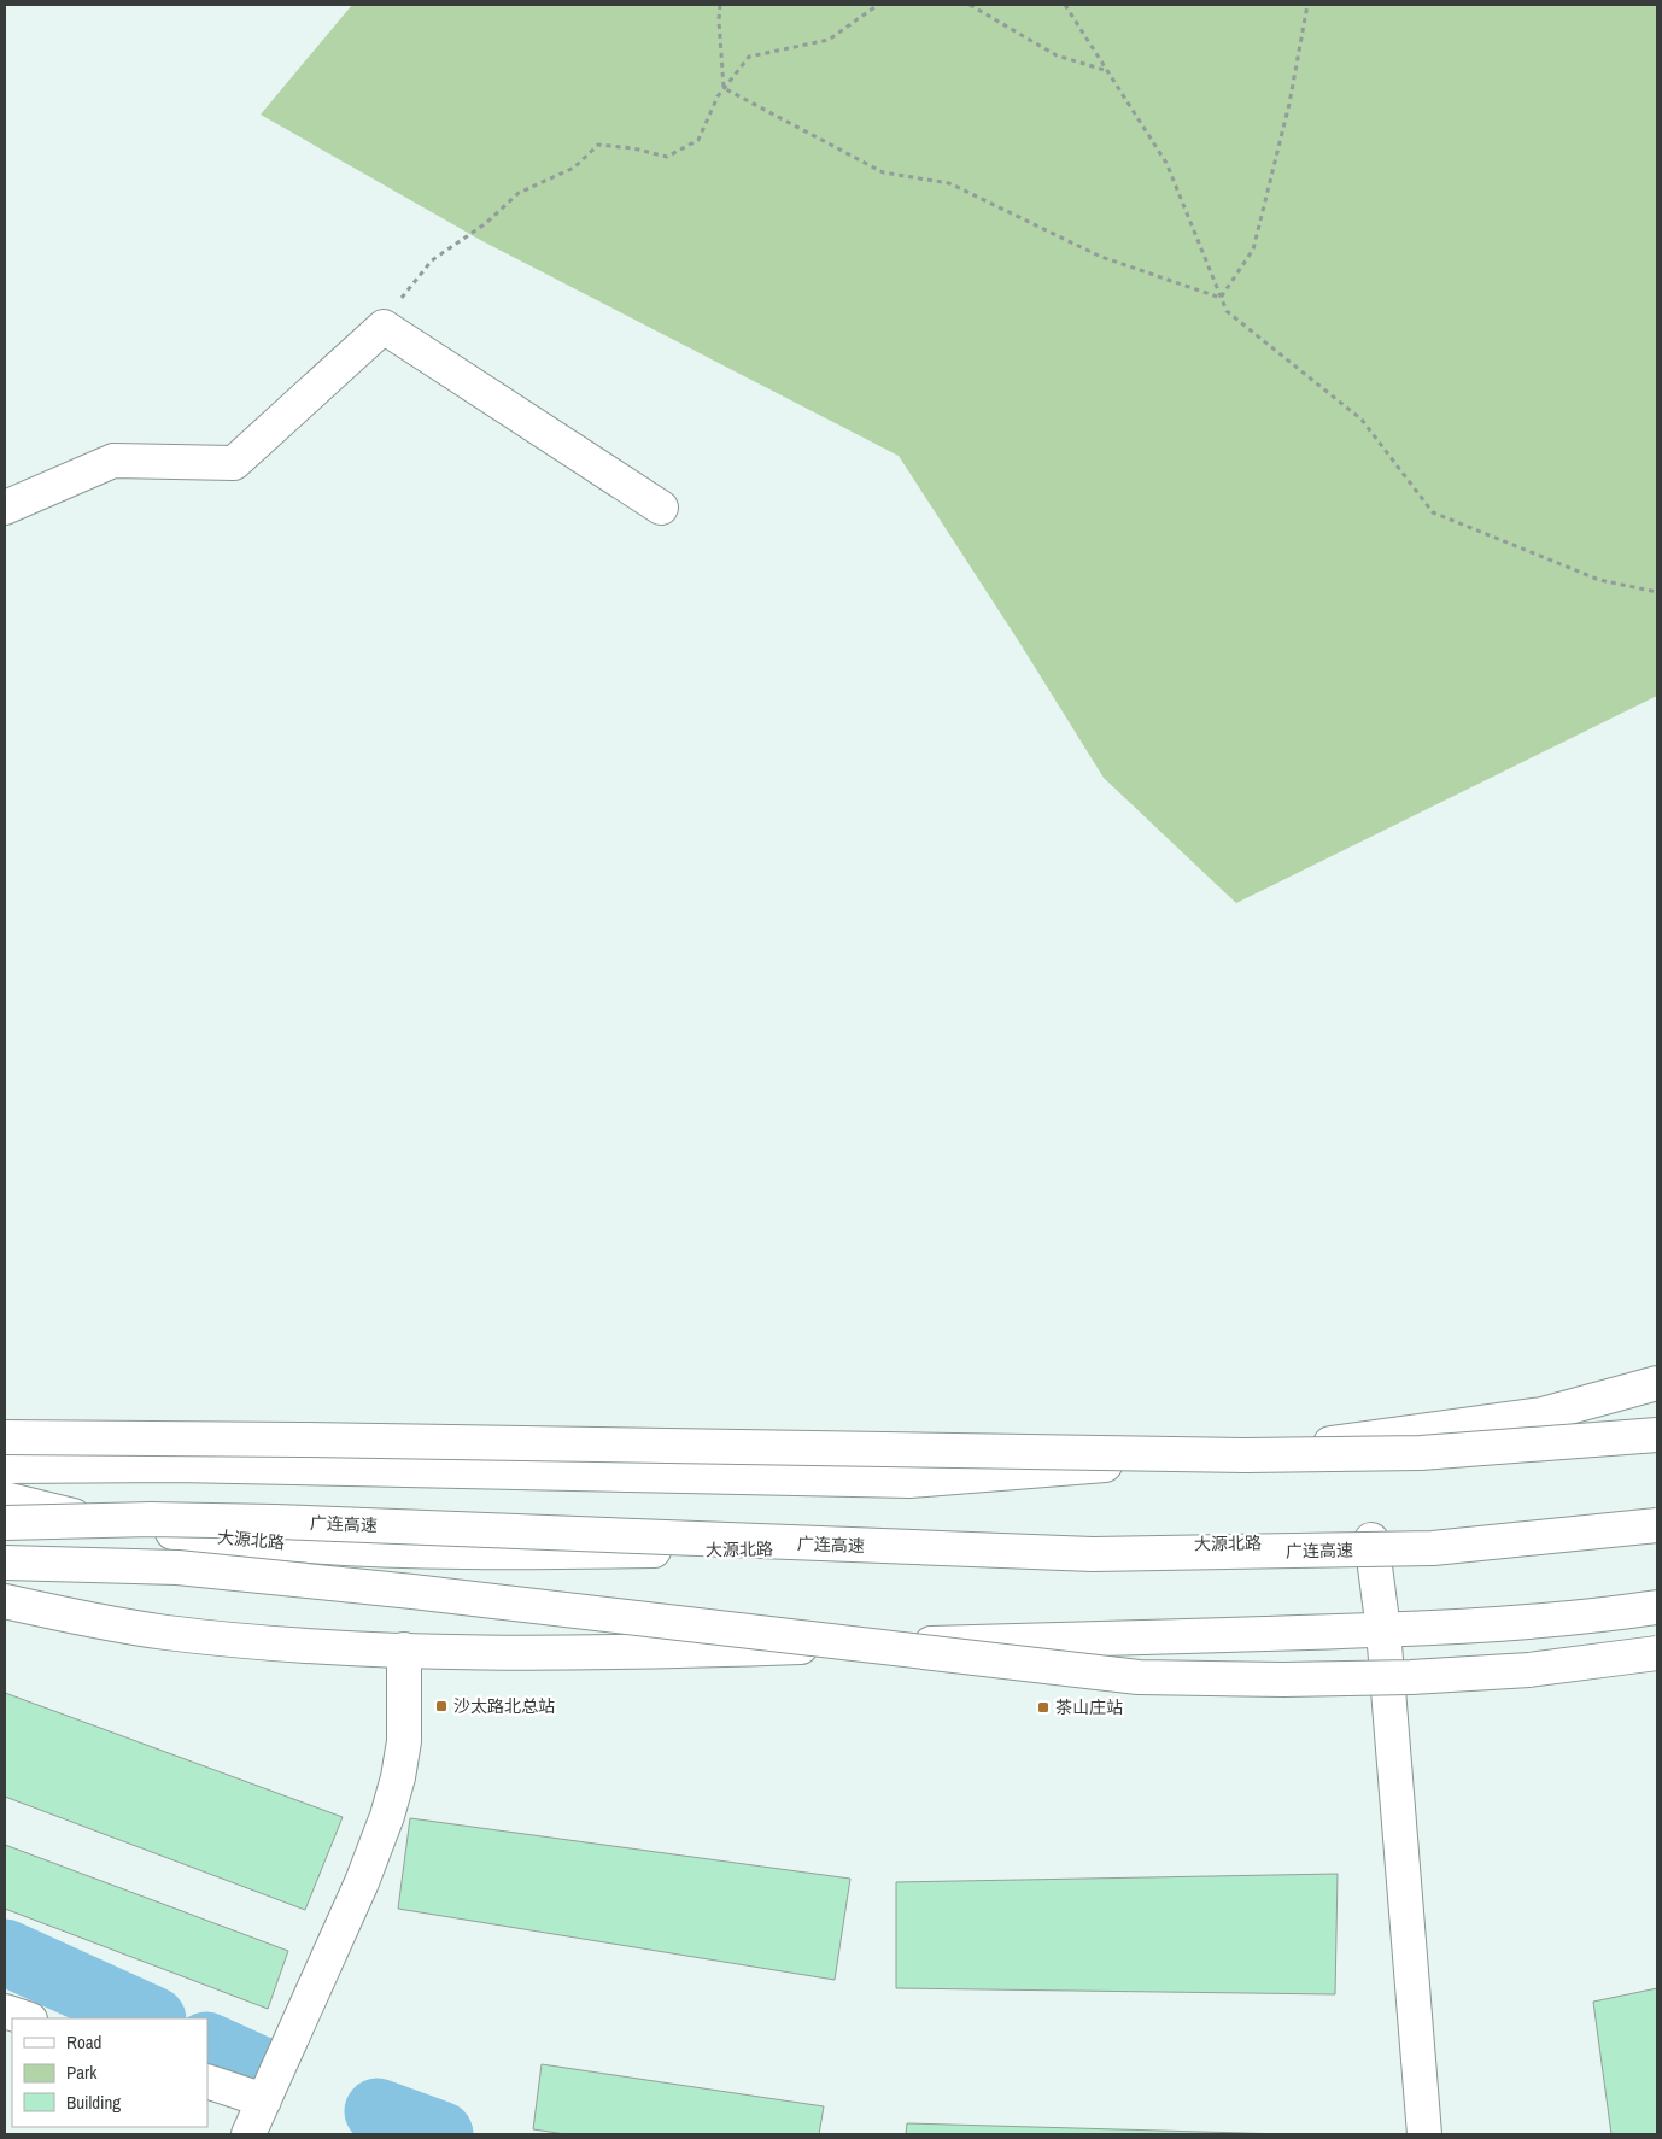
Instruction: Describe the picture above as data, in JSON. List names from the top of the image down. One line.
{"streets":{"main road":["广连高速","大源北路"]},"places":{"transit":["沙太路北总站","茶山庄站"]},"legend":["Road","Park","Building"]}
